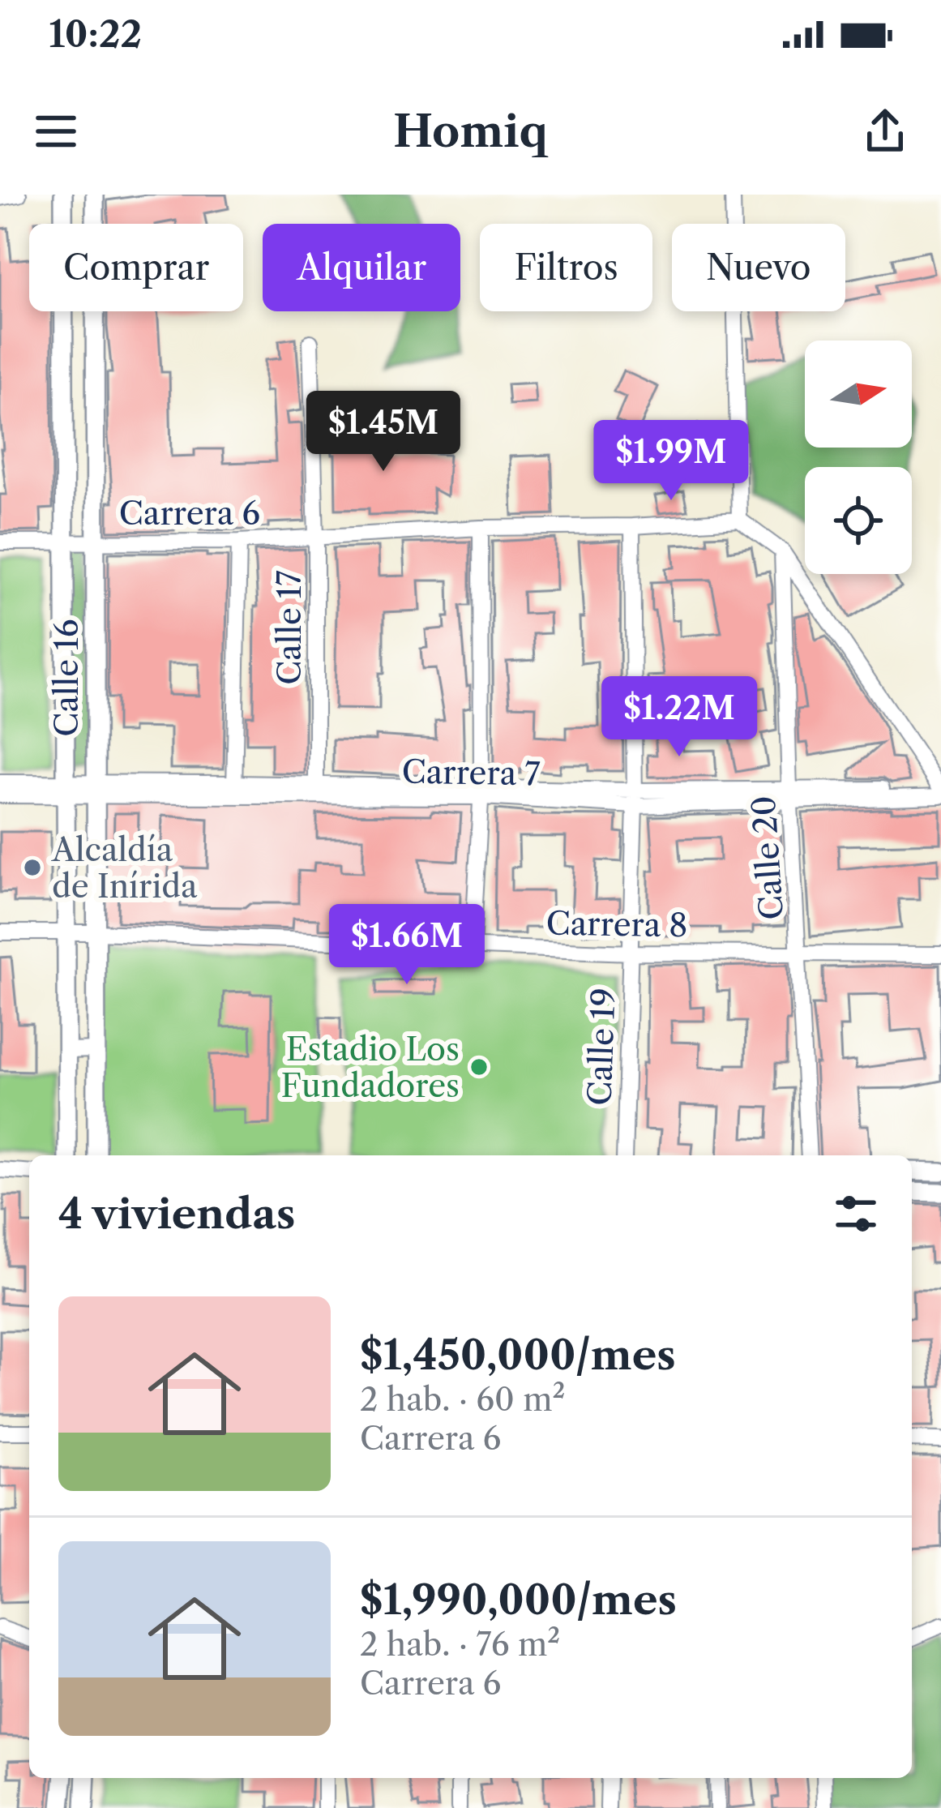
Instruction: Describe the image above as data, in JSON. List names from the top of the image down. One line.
{"streets":{"street":["Carrera 6","Calle 17","Calle 16","Carrera 7","Calle 20","Carrera 8","Calle 19"]},"crossings":[["Carrera 6","Calle 17"],["Carrera 6","Calle 16"],["Carrera 6","Calle 19"],["Calle 17","Carrera 7"],["Calle 16","Carrera 7"],["Calle 16","Carrera 8"],["Carrera 7","Calle 20"],["Carrera 7","Calle 19"],["Calle 20","Carrera 8"],["Carrera 8","Calle 19"]],"places":["Alcaldía de Inírida","Estadio Los Fundadores"],"north":"right","page":{"status":"10:22","header":"Homiq","chip":["Comprar","Alquilar","Filtros","Nuevo"],"price":["$1.45M","$1.99M","$1.22M","$1.66M"],"heading":"4 viviendas","list":[{"name":"$1,450,000/mes","note":"2 hab. · 60 m² · Carrera 6"},{"name":"$1,990,000/mes","note":"2 hab. · 76 m² · Carrera 6"}]}}
